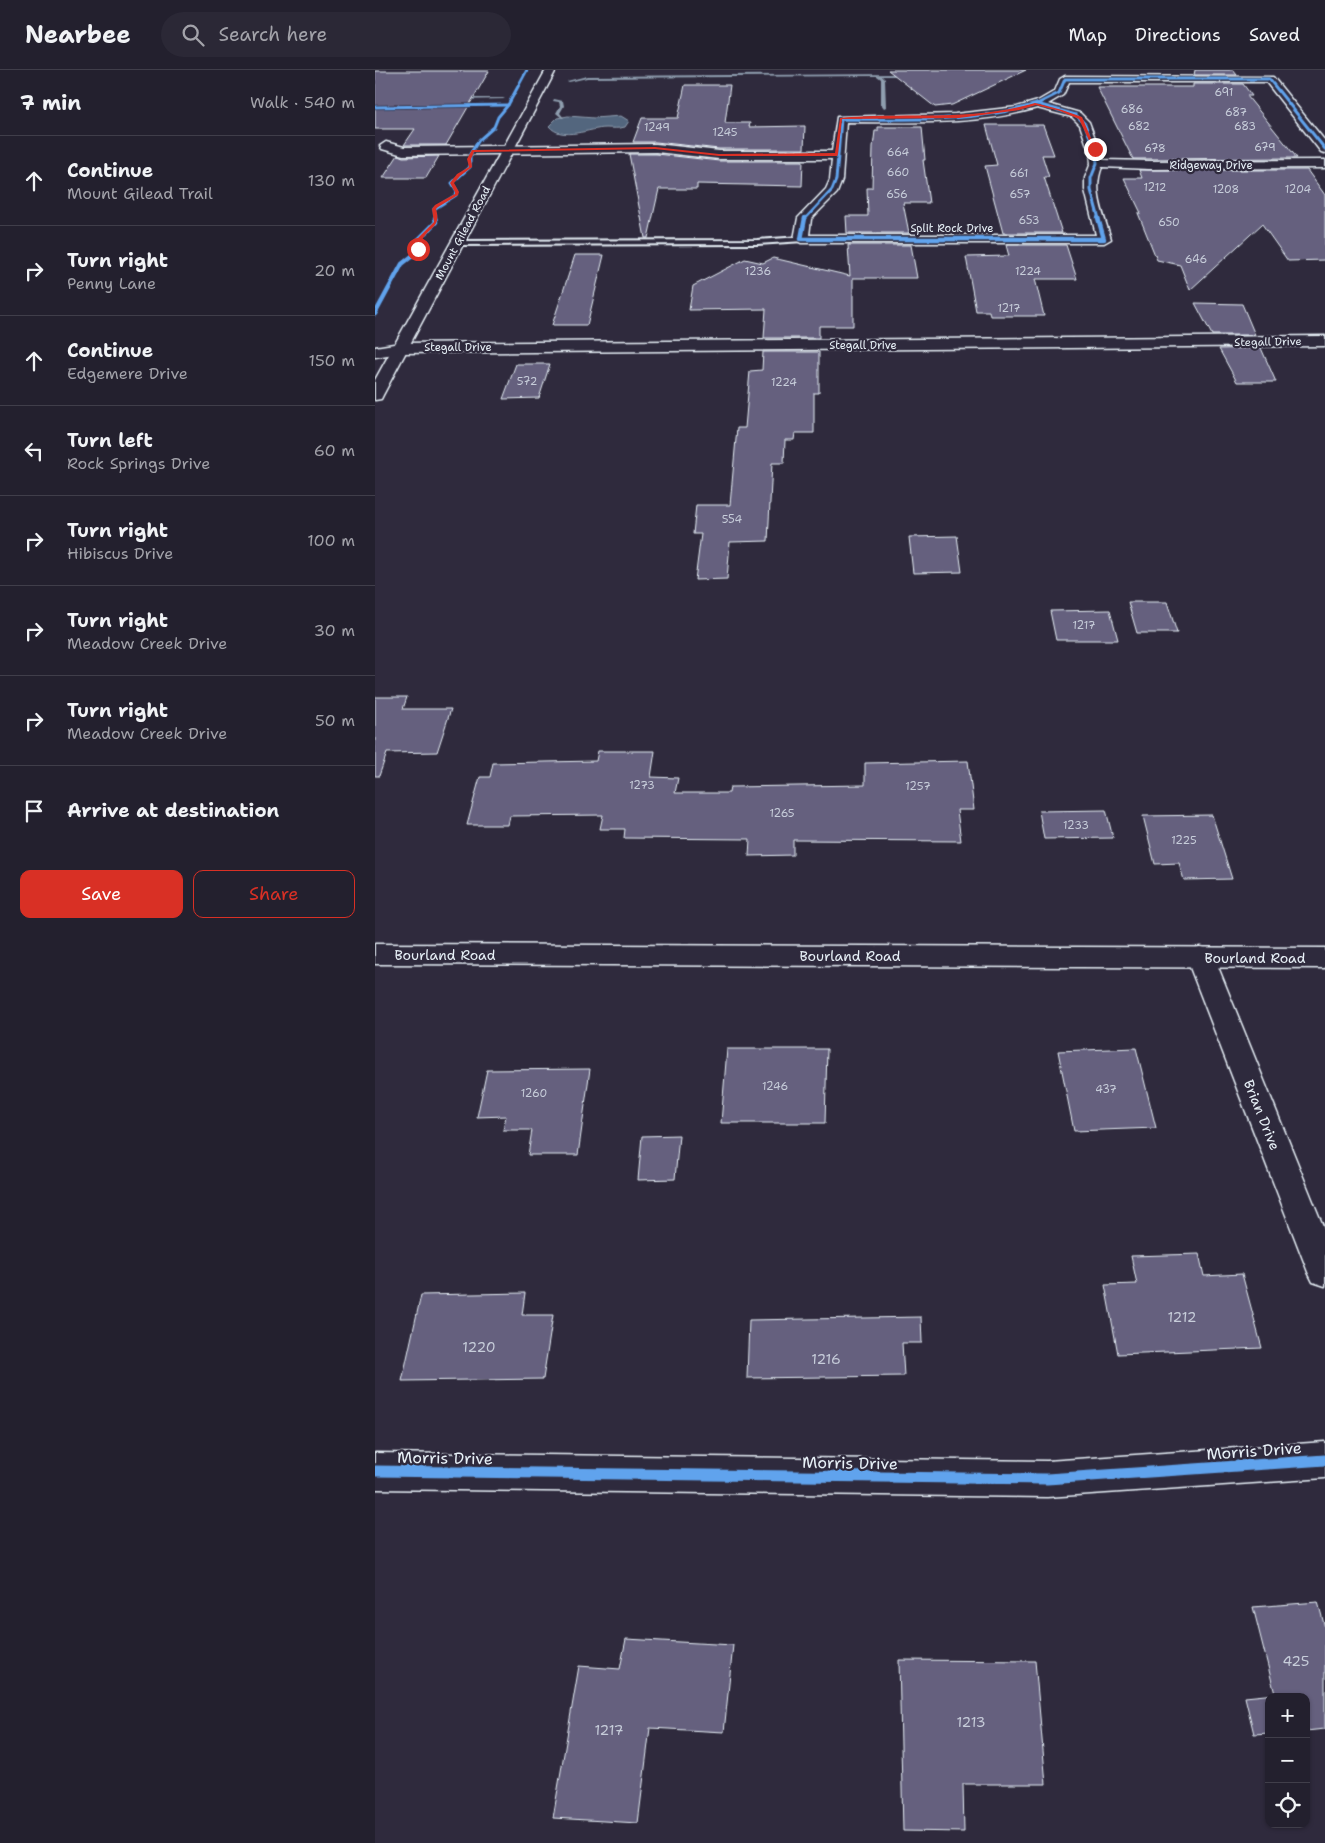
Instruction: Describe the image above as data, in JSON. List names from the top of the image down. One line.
{"streets":{"street":["Ridgeway Drive","Split Rock Drive","Mount Gilead Road","Stegall Drive","Bourland Road","Brian Drive","Morris Drive"]},"crossings":[["Ridgeway Drive","Split Rock Drive"],["Mount Gilead Road","Stegall Drive"],["Bourland Road","Brian Drive"]],"house_numbers":["691","686","687","682","683","1249","1245","679","678","664","660","661","1212","1208","1204","656","657","653","650","646","1236","1224","1217","572","1224","554","1217","1273","1257","1265","1233","1225","1246","437","1260","1212","1220","1216","425","1213","1217"],"page":{"header":"Nearbee","search":"Search here","nav":["Map","Directions","Saved"],"heading":["7 min","Walk · 540 m"],"list":[["Continue","Mount Gilead Trail","130 m"],["Turn right","Penny Lane","20 m"],["Continue","Edgemere Drive","150 m"],["Turn left","Rock Springs Drive","60 m"],["Turn right","Hibiscus Drive","100 m"],["Turn right","Meadow Creek Drive","30 m"],["Turn right","Meadow Creek Drive","50 m"],"Arrive at destination"],"buttons":["Save","Share"],"map_buttons":["+","−"]}}
